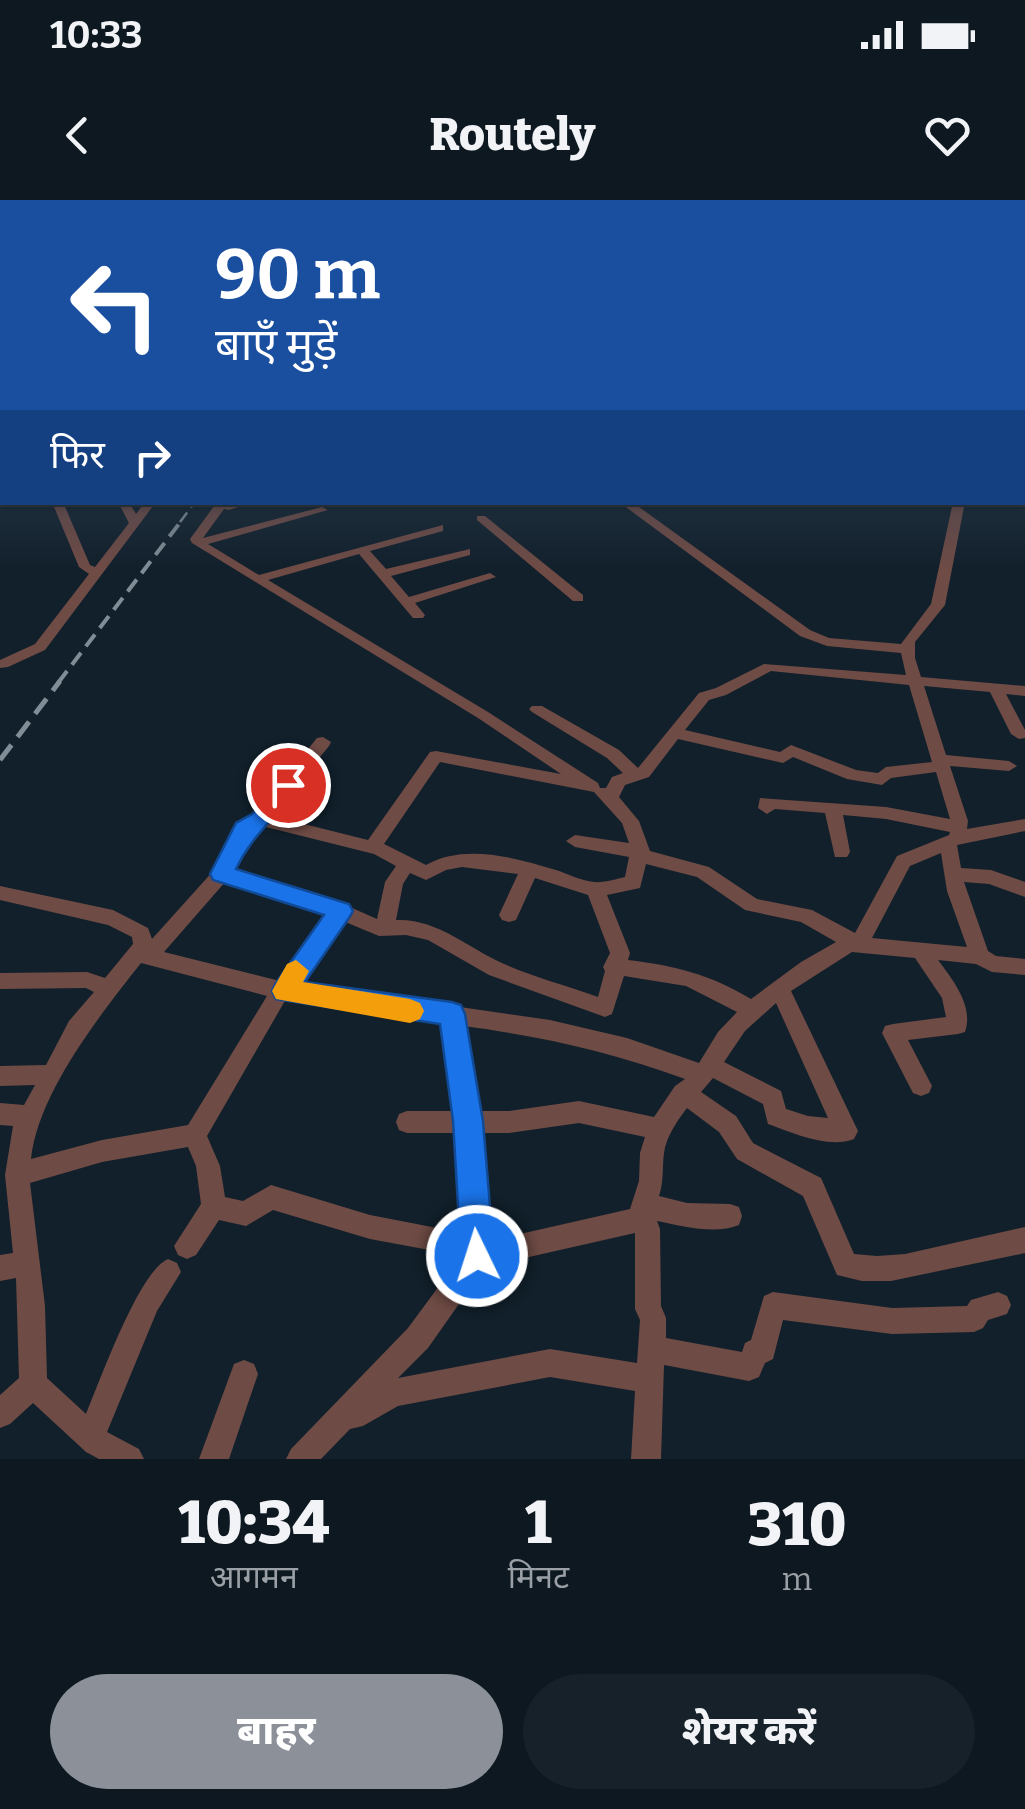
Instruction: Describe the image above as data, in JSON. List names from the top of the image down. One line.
{"page":{"status":"10:33","header":"Routely","turn":["90 m","बाएँ मुड़ें"],"then":"फिर","eta":["10:34","आगमन","1","मिनट","310","m"],"buttons":["बाहर","शेयर करें"]}}
